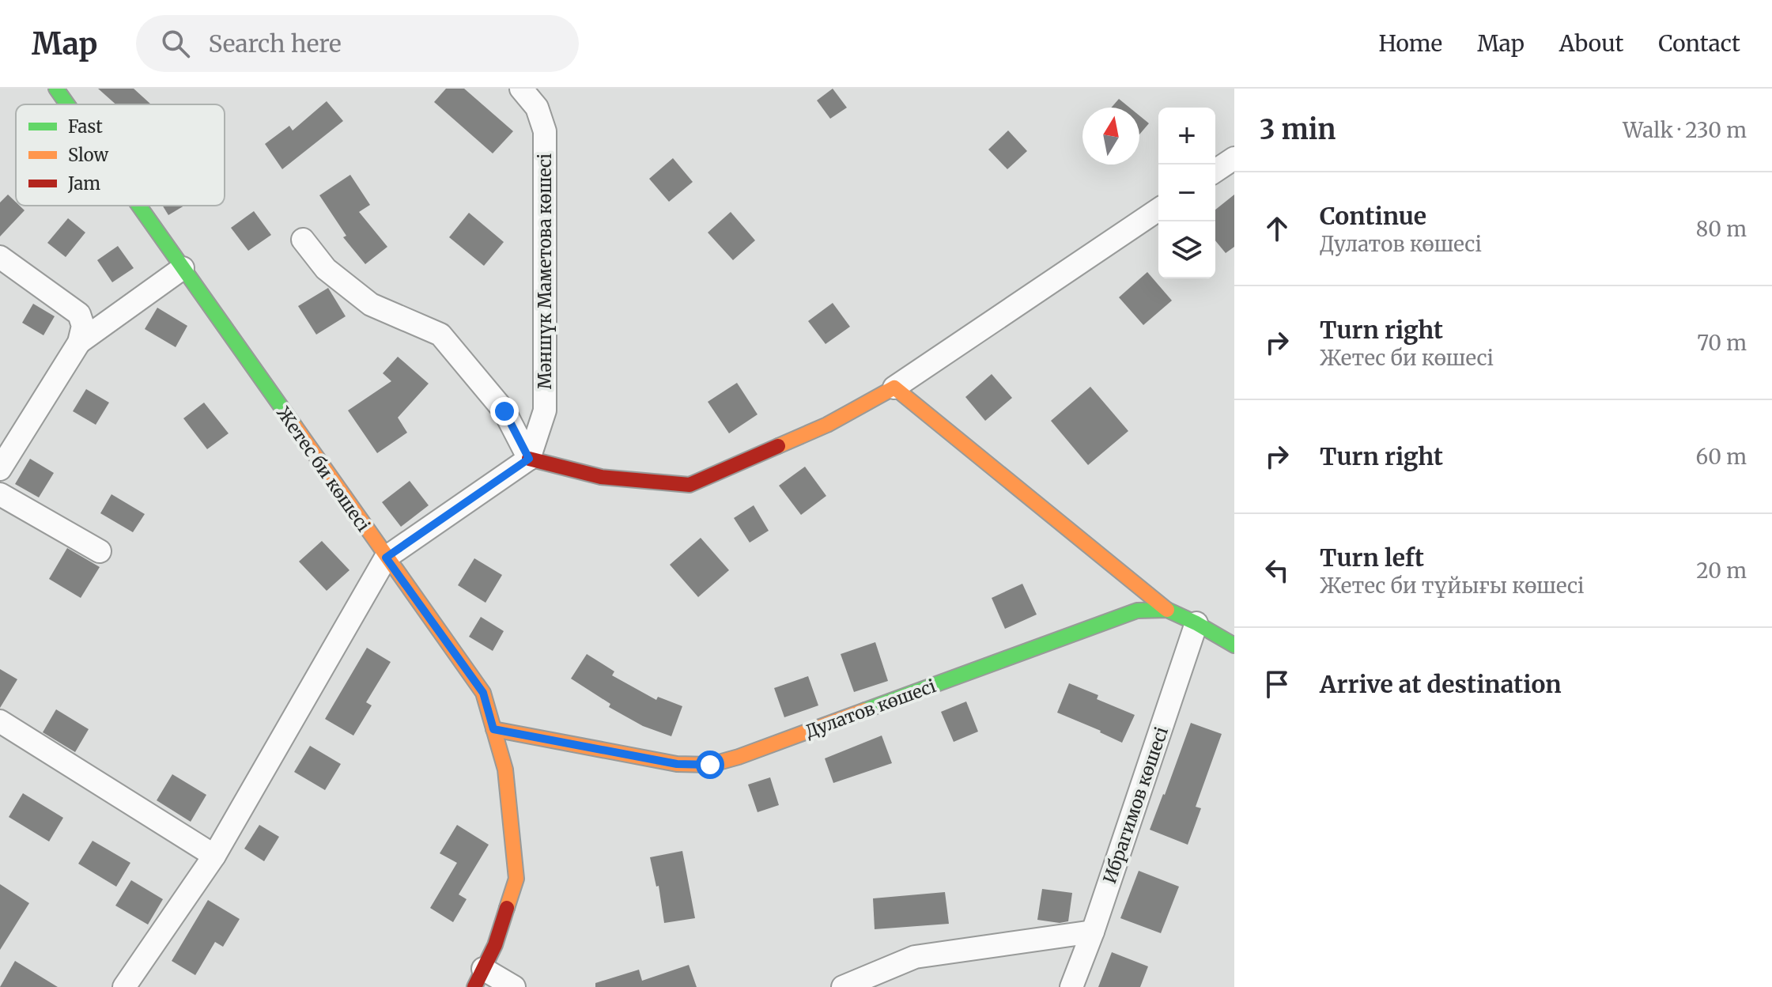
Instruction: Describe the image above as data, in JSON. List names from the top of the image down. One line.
{"streets":{"street":["Мәншүк Маметова көшесі","Жетес би көшесі","Дулатов көшесі","Ибрагимов көшесі"]},"crossings":[["Жетес би көшесі","Дулатов көшесі"],["Дулатов көшесі","Ибрагимов көшесі"]],"legend":["Fast","Slow","Jam"],"north":"top","page":{"header":"Map","search":"Search here","nav":["Home","Map","About","Contact"],"heading":["3 min","Walk · 230 m"],"map_buttons":["+","−"],"list":[["Continue","Дулатов көшесі","80 m"],["Turn right","Жетес би көшесі","70 m"],["Turn right","60 m"],["Turn left","Жетес би тұйығы көшесі","20 m"],"Arrive at destination"]}}
